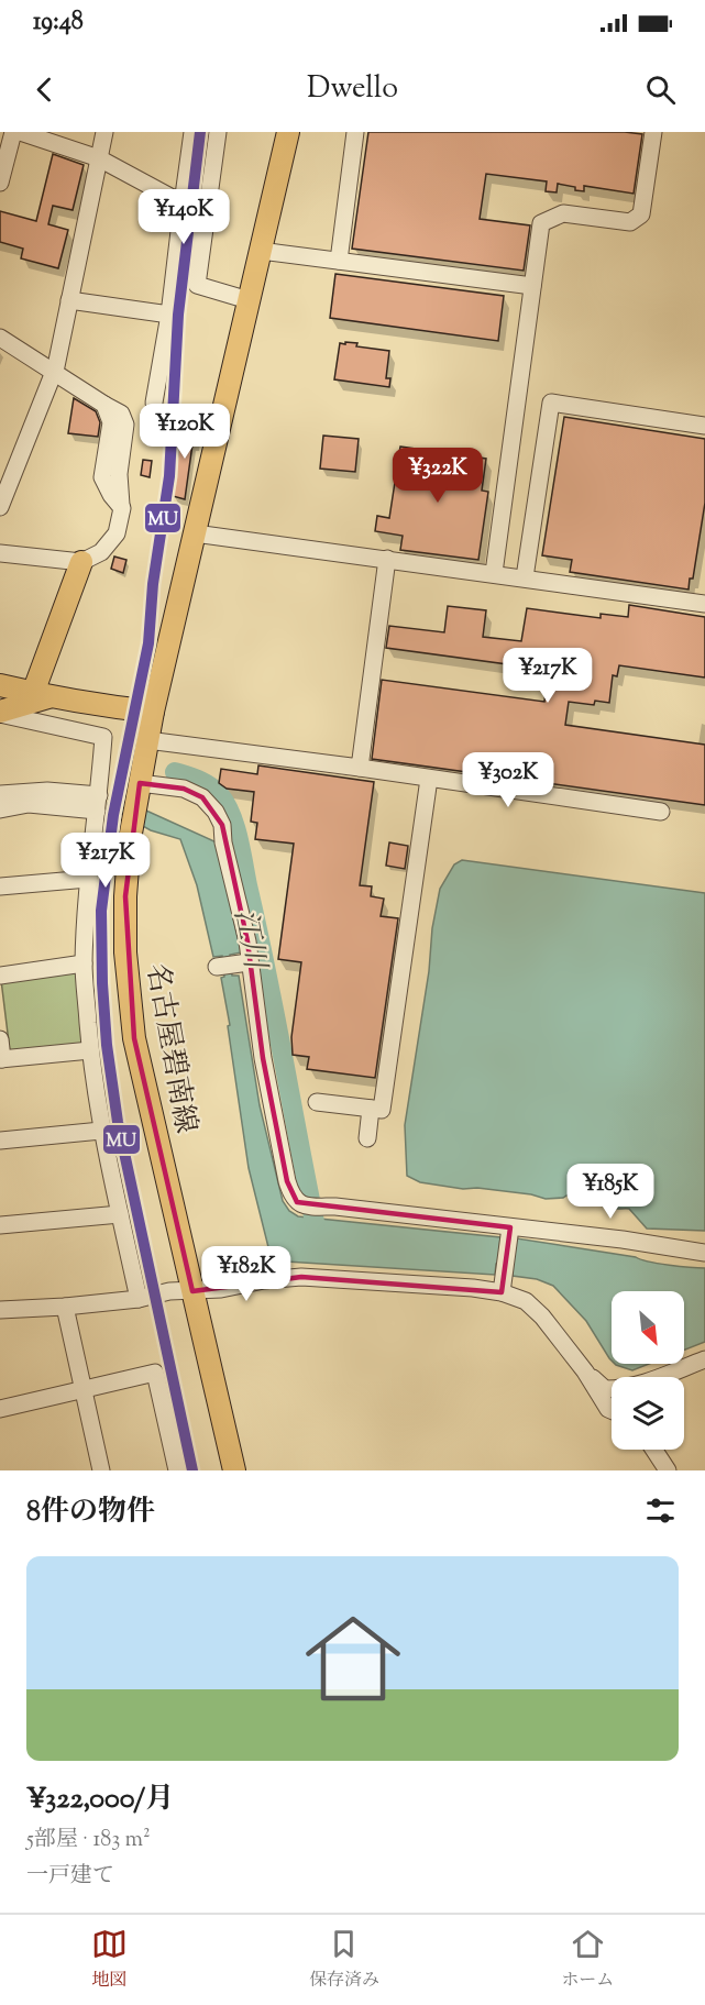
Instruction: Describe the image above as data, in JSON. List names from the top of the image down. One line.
{"streets":{"main road":["名古屋碧南線"]},"water":["江川"],"lines":["transit line MU"],"north":"bottom right","page":{"status":"19:48","header":"Dwello","price":["¥140K","¥120K","¥322K","¥217K","¥302K","¥217K","¥185K","¥182K"],"heading":"8件の物件","list":[{"name":"¥322,000/月","note":"5部屋 · 183 m² · 一戸建て"}],"tabs":["地図","保存済み","ホーム"]}}
